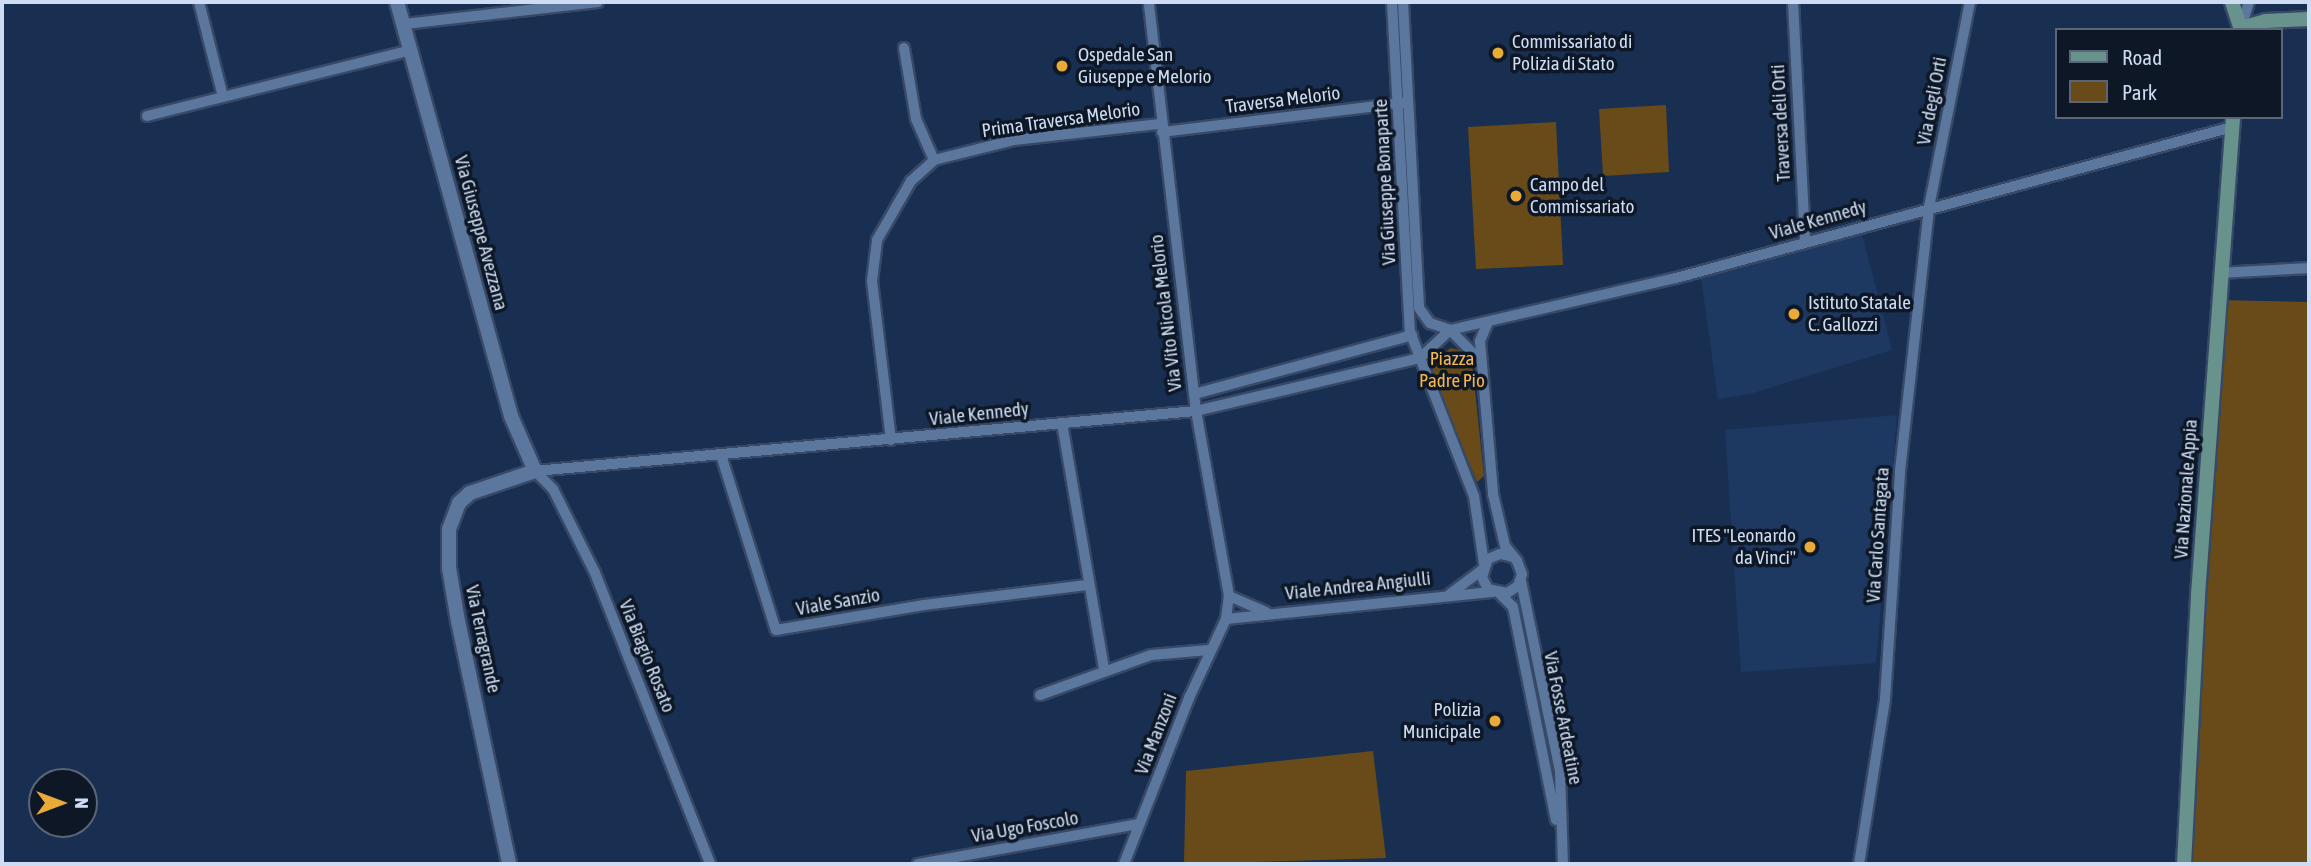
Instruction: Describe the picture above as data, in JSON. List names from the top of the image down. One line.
{"streets":{"main road":["Via Nazionale Appia"],"street":["Traversa Melorio","Via degli Orti","Prima Traversa Melorio","Traversa deli Orti","Via Giuseppe Bonaparte","Viale Kennedy","Via Giuseppe Avezzana","Via Vito Nicola Melorio","Via Carlo Santagata","Viale Andrea Angiulli","Viale Sanzio","Via Terragrande","Via Biagio Rosato","Via Fosse Ardeatine","Via Manzoni","Via Ugo Foscolo"]},"crossings":[["Traversa Melorio","Prima Traversa Melorio"],["Traversa Melorio","Via Giuseppe Bonaparte"],["Traversa Melorio","Via Vito Nicola Melorio"],["Via degli Orti","Viale Kennedy"],["Via degli Orti","Via Carlo Santagata"],["Prima Traversa Melorio","Via Vito Nicola Melorio"],["Traversa deli Orti","Viale Kennedy"],["Via Giuseppe Bonaparte","Viale Kennedy"],["Via Giuseppe Bonaparte","Via Fosse Ardeatine"],["Viale Kennedy","Via Giuseppe Avezzana"],["Viale Kennedy","Via Vito Nicola Melorio"],["Viale Kennedy","Via Nazionale Appia"],["Viale Kennedy","Via Carlo Santagata"],["Viale Kennedy","Viale Sanzio"],["Viale Kennedy","Via Terragrande"],["Viale Kennedy","Via Biagio Rosato"],["Viale Kennedy","Via Fosse Ardeatine"],["Via Giuseppe Avezzana","Via Terragrande"],["Via Giuseppe Avezzana","Via Biagio Rosato"],["Via Vito Nicola Melorio","Viale Andrea Angiulli"],["Via Vito Nicola Melorio","Via Manzoni"],["Viale Andrea Angiulli","Via Fosse Ardeatine"],["Viale Andrea Angiulli","Via Manzoni"],["Via Terragrande","Via Biagio Rosato"],["Via Manzoni","Via Ugo Foscolo"]],"parks":["Piazza Padre Pio"],"places":["Commissariato di Polizia di Stato","Ospedale San Giuseppe e Melorio","Campo del Commissariato","Istituto Statale C. Gallozzi","ITES \"Leonardo da Vinci\"","Polizia Municipale"],"legend":["Road","Park"],"north":"right"}
